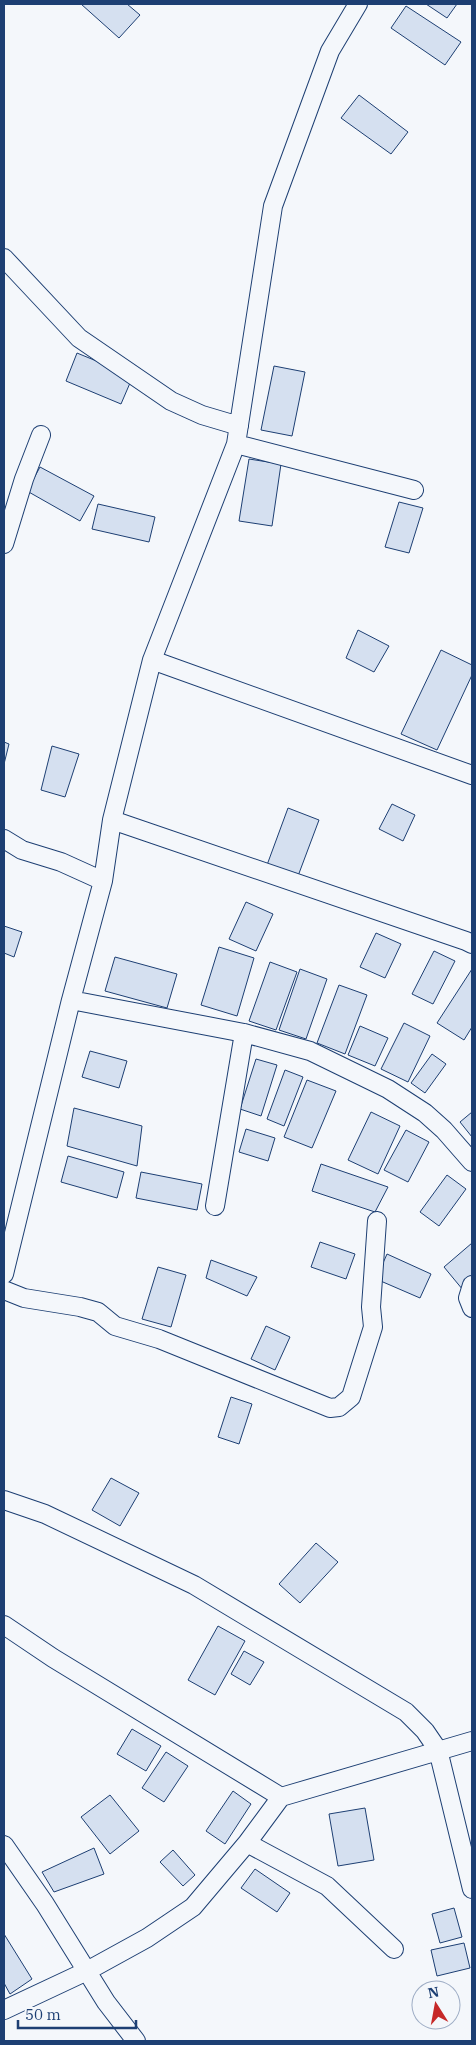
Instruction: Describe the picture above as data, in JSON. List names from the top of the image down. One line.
{"scale_bar":"50 m","north":"top"}
